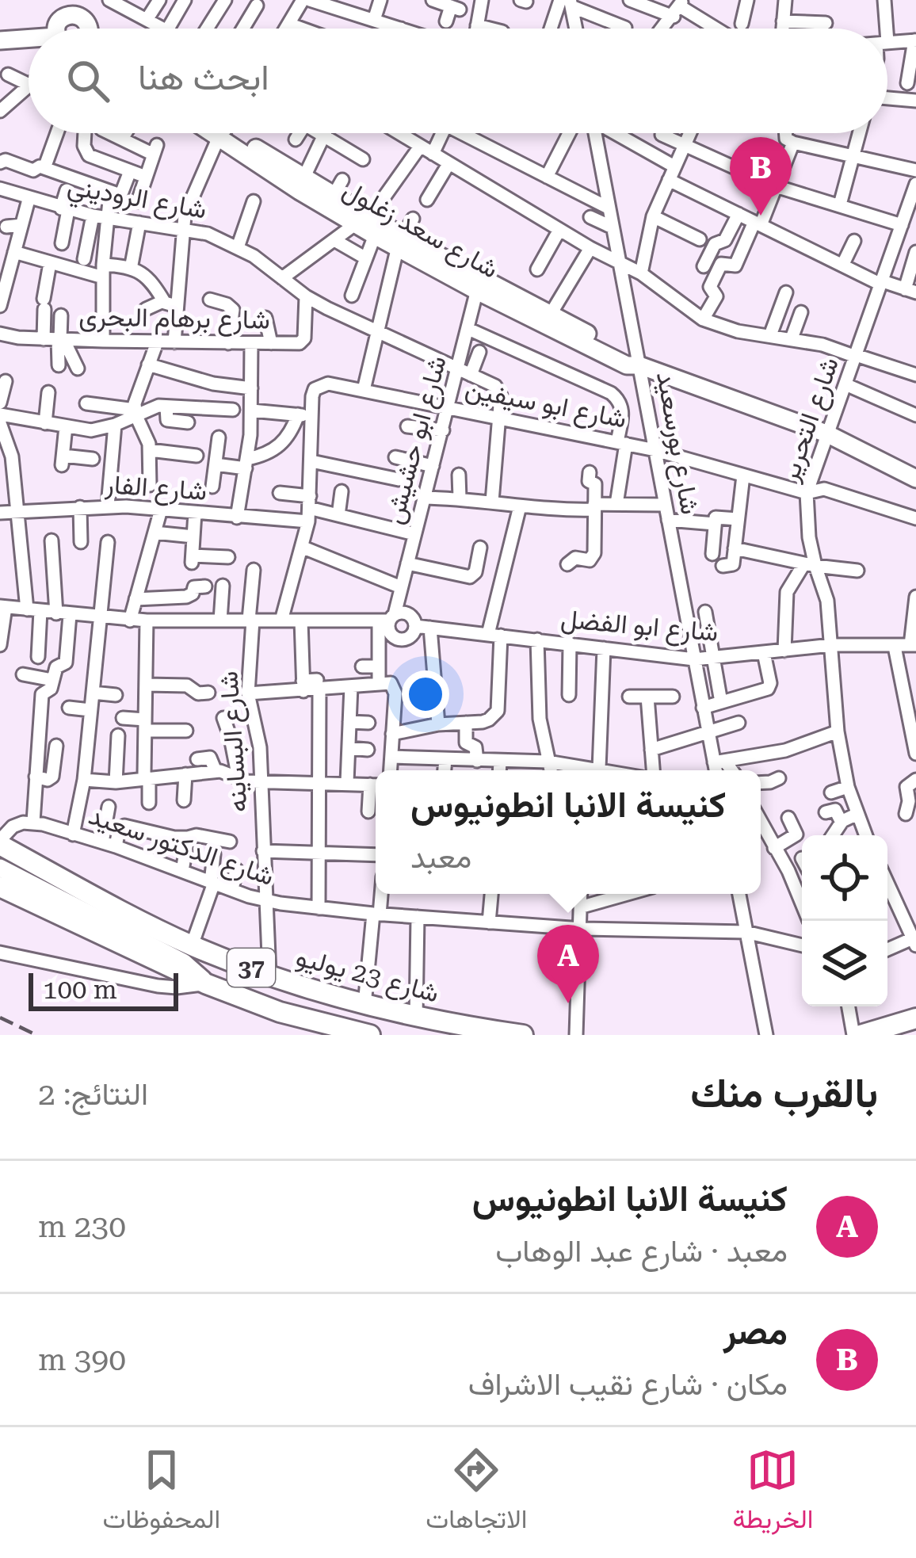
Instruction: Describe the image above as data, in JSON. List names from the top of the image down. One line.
{"streets":{"main road":["37","شارع 23 يوليو"],"street":["شارع الروديني","شارع سعد زغلول","شارع برهام البحرى","شارع ابو سيفين","شارع التحرير","شارع ابو حشيش","شارع بورسعيد","شارع الفار","شارع ابو الفضل","شارع البساينه","شارع الدكتور سعيد"]},"crossings":[["شارع الروديني","شارع برهام البحرى"],["شارع الروديني","شارع ابو حشيش"],["شارع سعد زغلول","شارع التحرير"],["شارع سعد زغلول","شارع ابو حشيش"],["شارع سعد زغلول","شارع بورسعيد"],["شارع ابو سيفين","شارع التحرير"],["شارع ابو سيفين","شارع ابو حشيش"],["شارع ابو سيفين","شارع بورسعيد"],["شارع التحرير","شارع ابو الفضل"],["شارع ابو حشيش","شارع ابو الفضل"],["شارع بورسعيد","شارع ابو الفضل"],["شارع البساينه","شارع الدكتور سعيد"],["شارع البساينه","شارع 23 يوليو"]],"scale_bar":"100 m","page":{"search":"ابحث هنا","pins":["B","A"],"popup":["كنيسة الانبا انطونيوس","معبد"],"scale":"100 m","heading":["بالقرب منك","النتائج: 2"],"list":[{"mark":"A","name":"كنيسة الانبا انطونيوس","note":"معبد · شارع عبد الوهاب","value":"230 m"},{"mark":"B","name":"مصر","note":"مكان · شارع نقيب الاشراف","value":"390 m"}],"nav":["الخريطة","الاتجاهات","المحفوظات"]}}
